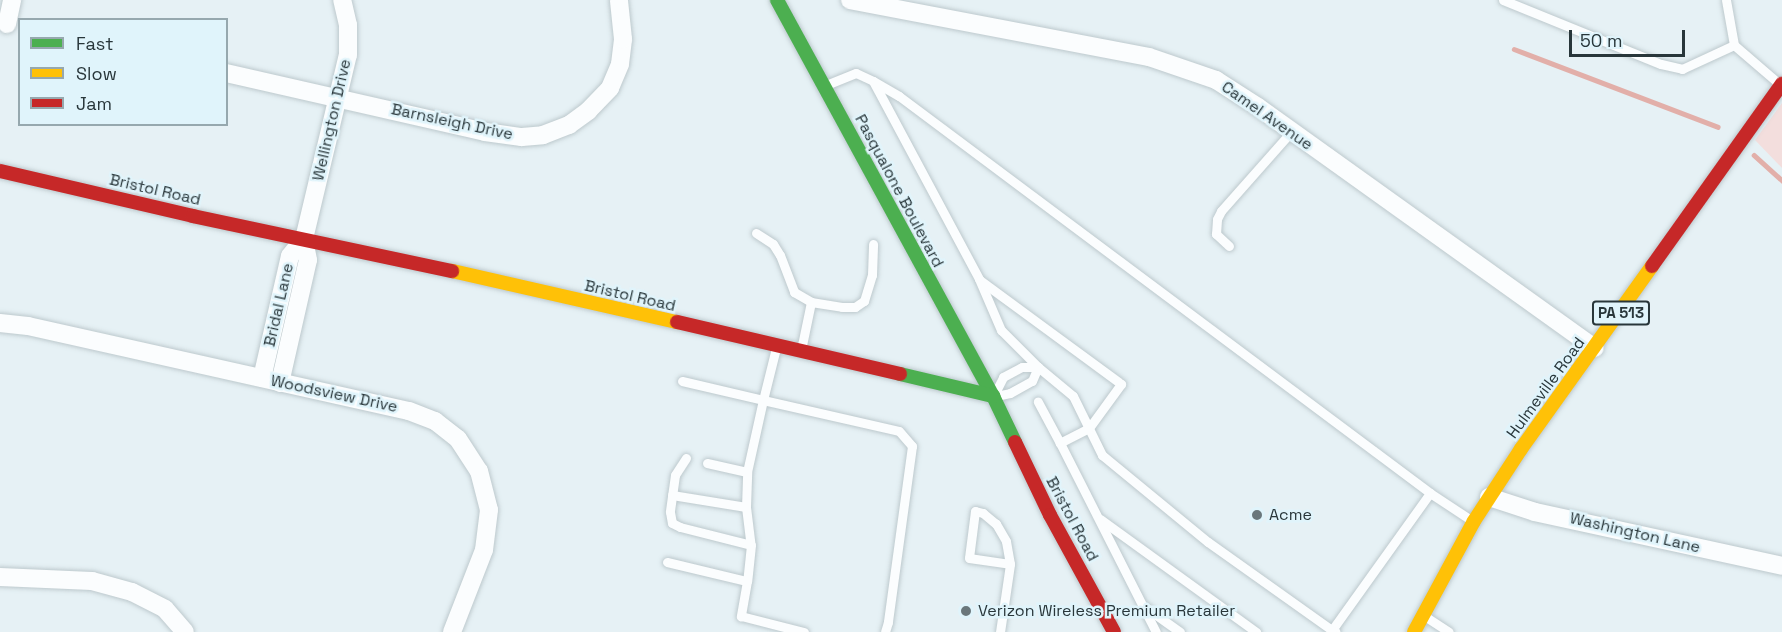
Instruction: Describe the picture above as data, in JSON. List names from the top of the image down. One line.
{"streets":{"main road":["Bristol Road","Pasqualone Boulevard","PA 513","Hulmeville Road"],"street":["Camel Avenue","Wellington Drive","Barnsleigh Drive","Bridal Lane","Woodsview Drive","Washington Lane"]},"crossings":[["Camel Avenue","Hulmeville Road"],["Wellington Drive","Barnsleigh Drive"],["Wellington Drive","Bristol Road"],["Wellington Drive","Bridal Lane"],["Bristol Road","Pasqualone Boulevard"],["Bristol Road","Bridal Lane"],["Bridal Lane","Woodsview Drive"],["Hulmeville Road","Washington Lane"]],"places":["Acme","Verizon Wireless Premium Retailer"],"legend":["Fast","Slow","Jam"],"scale_bar":"50 m"}
